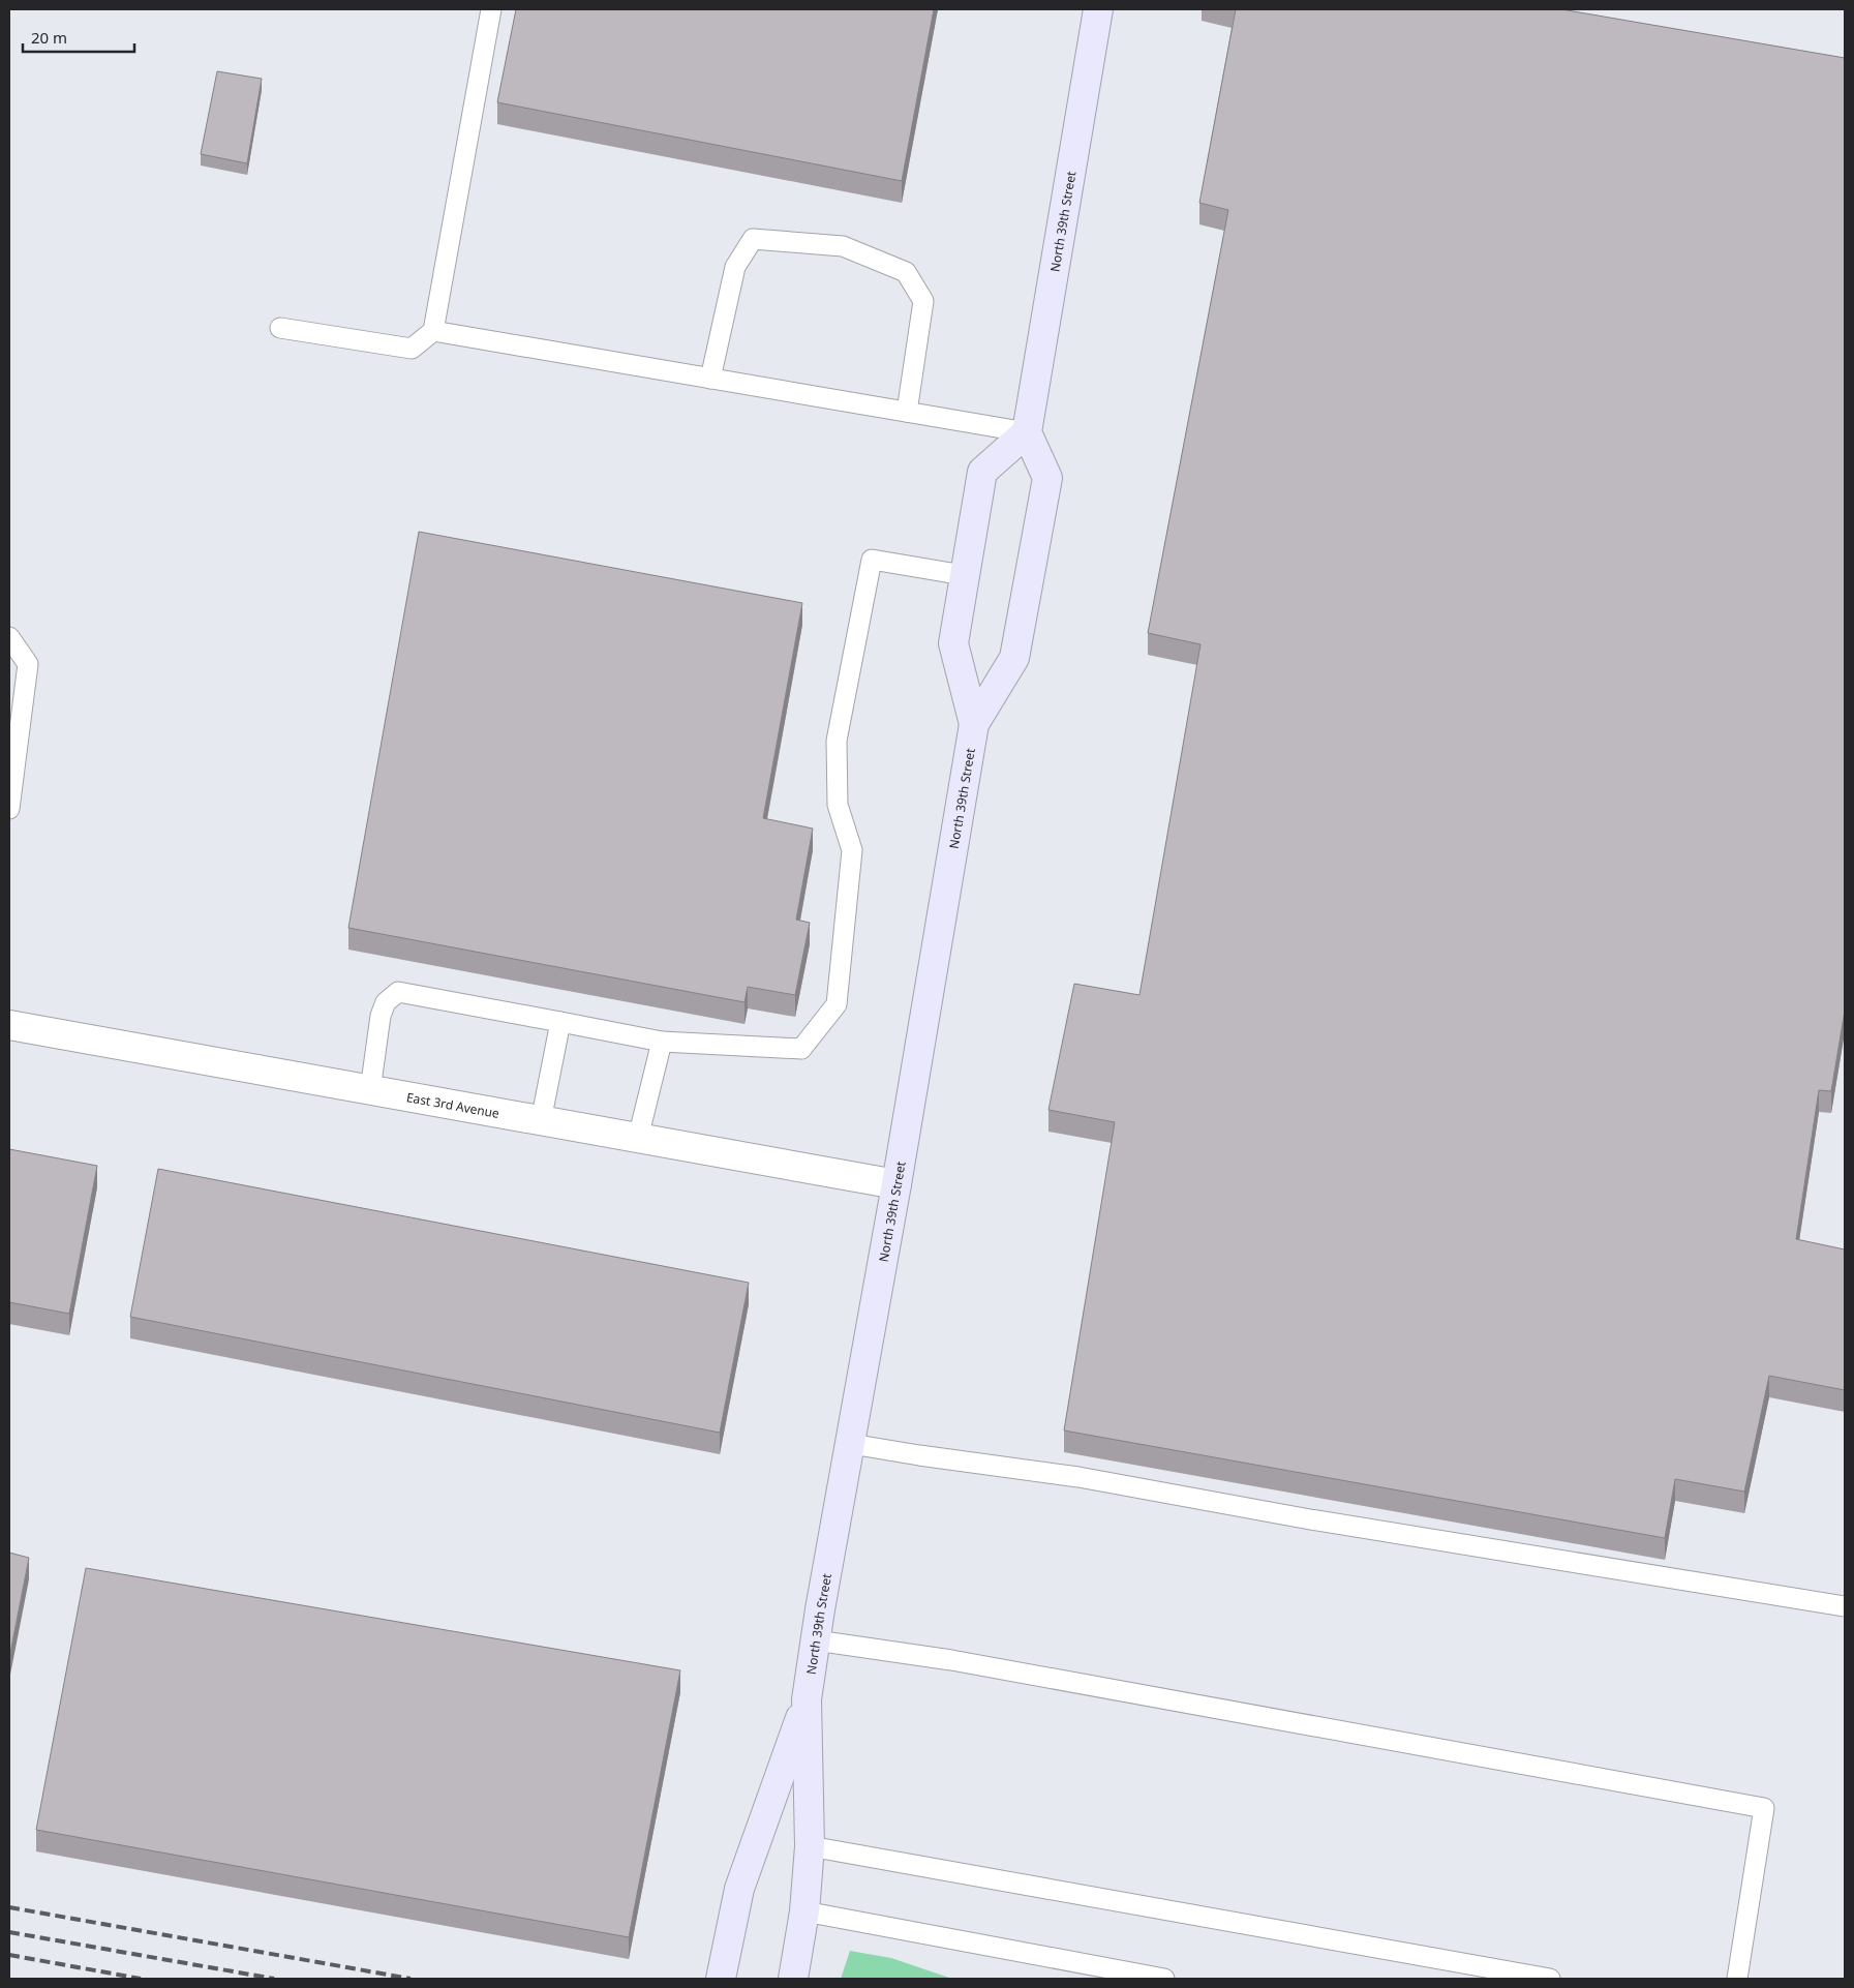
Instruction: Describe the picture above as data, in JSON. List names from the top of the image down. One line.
{"streets":{"main road":["North 39th Street"],"street":["East 3rd Avenue"]},"crossings":[["North 39th Street","East 3rd Avenue"]],"scale_bar":"20 m"}
